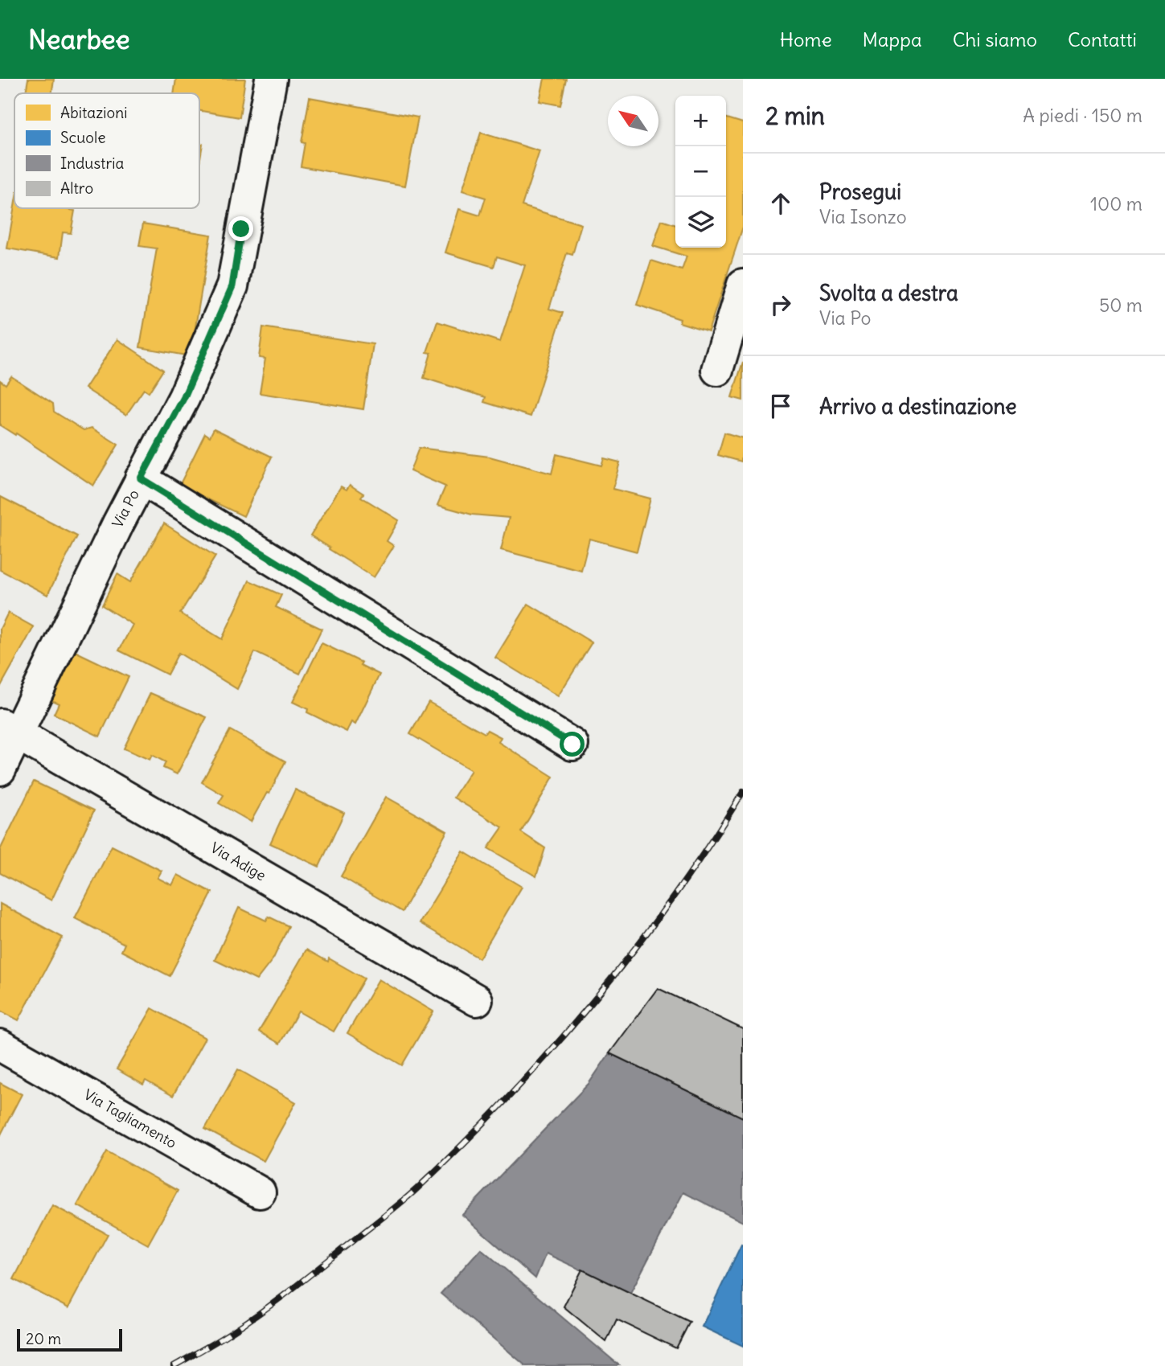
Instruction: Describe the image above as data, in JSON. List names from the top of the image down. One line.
{"streets":{"street":["Via Po","Via Adige","Via Tagliamento"]},"crossings":[["Via Po","Via Adige"]],"legend":["Abitazioni","Scuole","Industria","Altro"],"scale_bar":"20 m","north":"top left","page":{"header":"Nearbee","nav":["Home","Mappa","Chi siamo","Contatti"],"heading":["2 min","A piedi · 150 m"],"map_buttons":["+","−"],"list":[["Prosegui","Via Isonzo","100 m"],["Svolta a destra","Via Po","50 m"],"Arrivo a destinazione"],"scale":"20 m"}}
